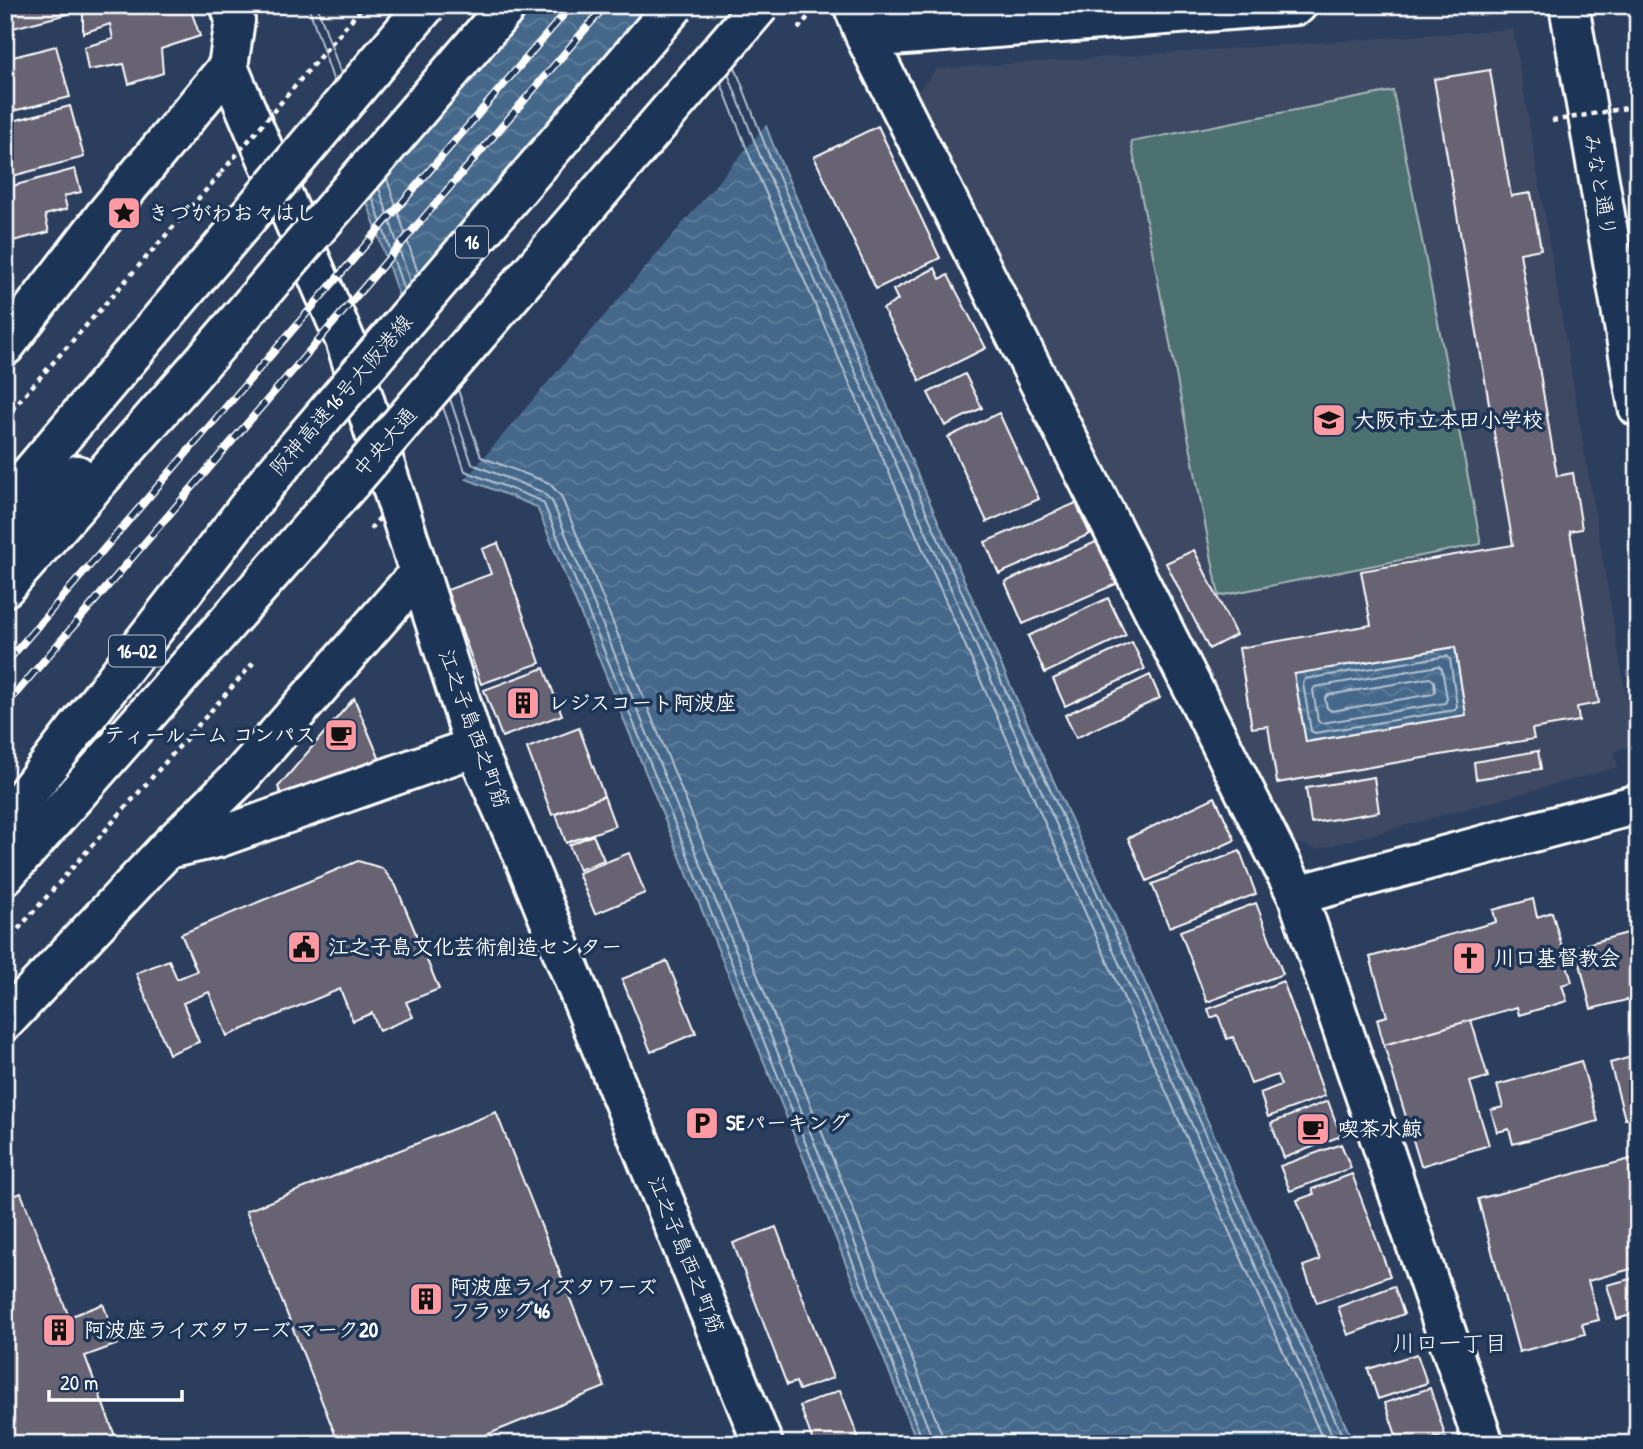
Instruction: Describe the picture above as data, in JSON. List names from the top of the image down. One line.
{"streets":{"main road":["みなと通り","16","阪神高速16号大阪港線","中央大通","16-02","江之子島西之町筋"]},"crossings":[["阪神高速16号大阪港線","16-02"]],"districts":["川口一丁目"],"places":{"place":["きづがわお々はし"],"school or university":["大阪市立本田小学校"],"building":["レジスコート阿波座","阿波座ライズタワーズ フラッグ46","阿波座ライズタワーズ マーク20"],"cafe":["ティールーム コンパス","喫茶水鯨"],"public building":["江之子島文化芸術創造センター"],"church":["川口基督教会"],"parking":["SEパーキング"]},"scale_bar":"20 m"}
